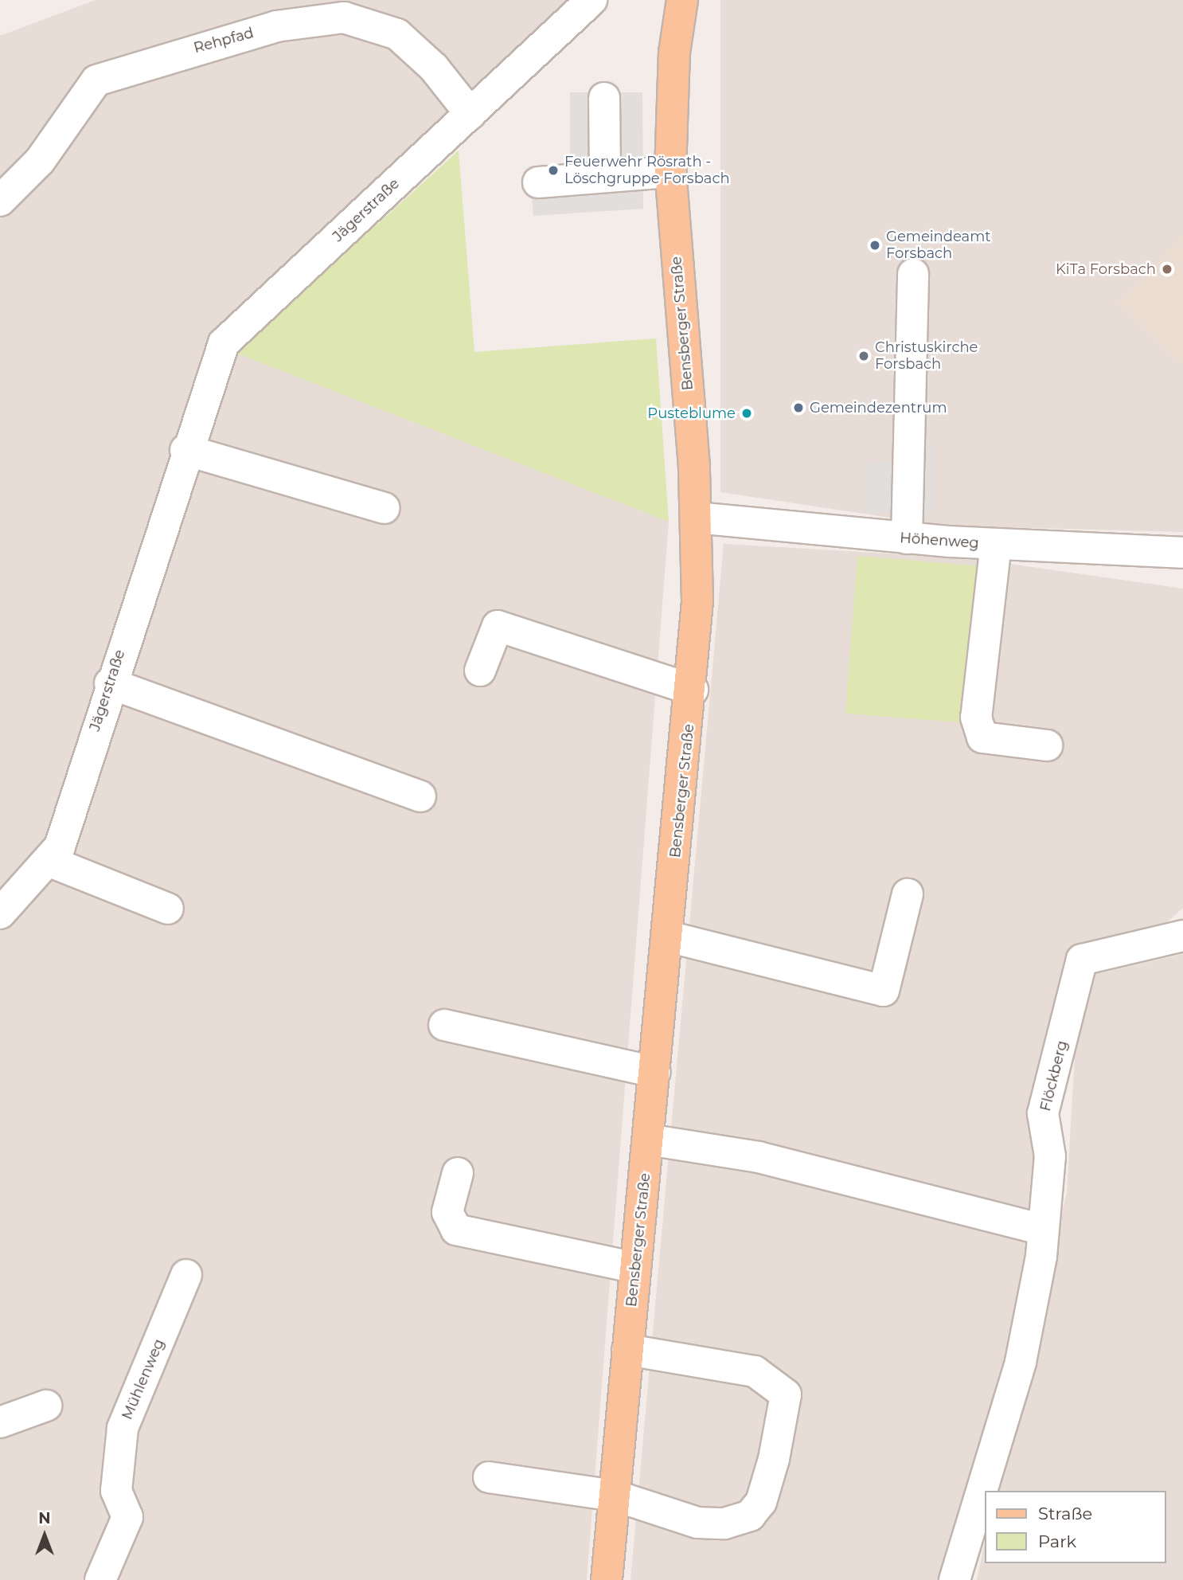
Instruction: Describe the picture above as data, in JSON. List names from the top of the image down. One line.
{"streets":{"main road":["Bensberger Straße"],"street":["Rehpfad","Jägerstraße","Höhenweg","Flöckberg","Mühlenweg"]},"crossings":[["Rehpfad","Jägerstraße"],["Bensberger Straße","Höhenweg"]],"places":["Feuerwehr Rösrath - Löschgruppe Forsbach","Gemeindeamt Forsbach","KiTa Forsbach","Christuskirche Forsbach","Gemeindezentrum","Pusteblume"],"legend":["Straße","Park"],"north":"top"}
